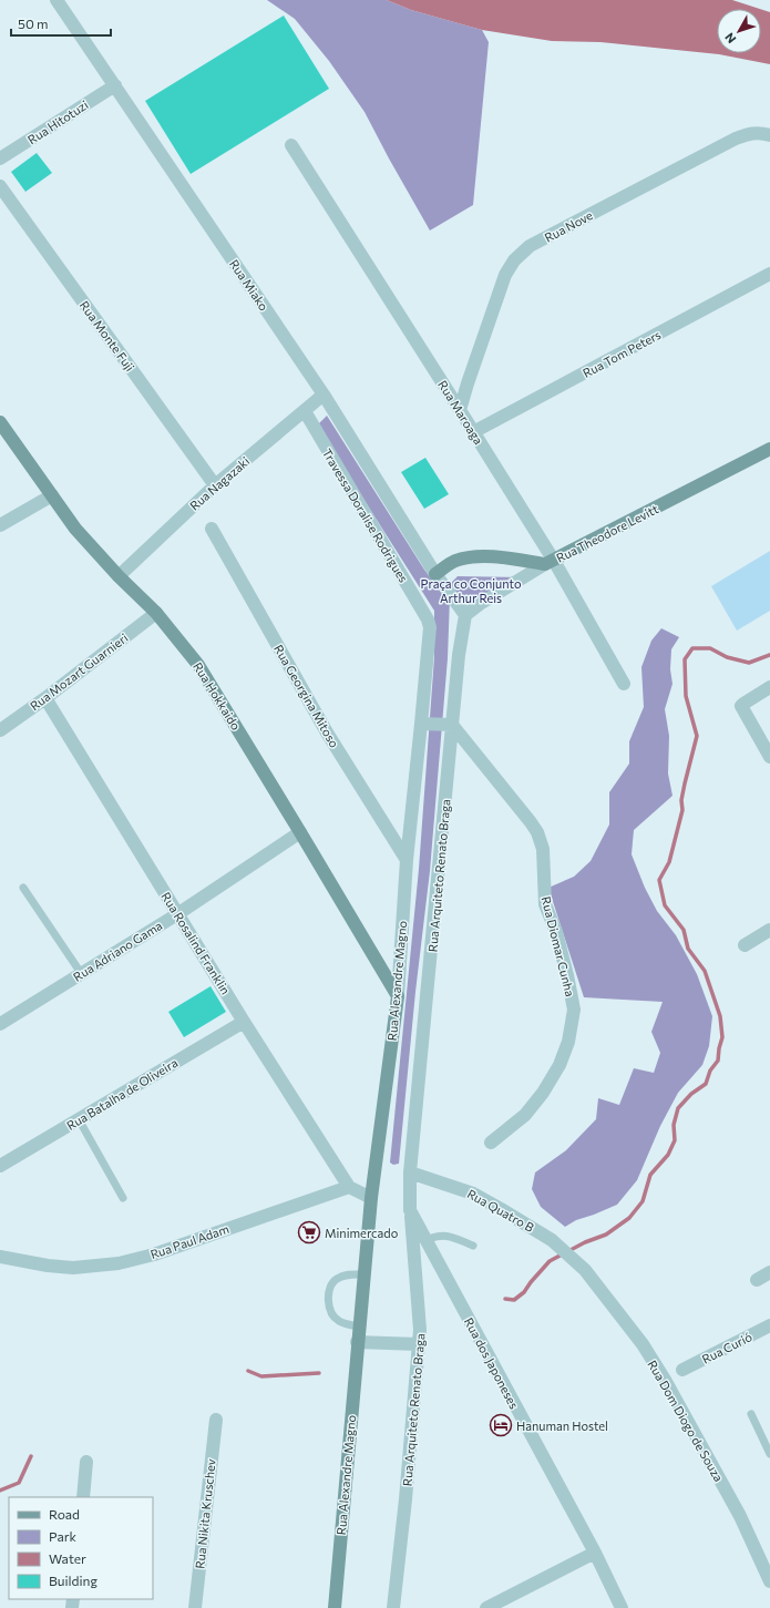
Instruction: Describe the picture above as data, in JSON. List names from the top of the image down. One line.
{"streets":{"street":["Rua Hitotuzi","Rua Nove","Rua Miako","Rua Monte Fuji","Rua Tom Peters","Rua Maroaga","Rua Nagazaki","Travessa Doralise Rodrigues","Rua Theodore Levitt","Rua Mozart Guarnieri","Rua Hokkaido","Rua Georgina Mitoso","Rua Arquiteto Renato Braga","Rua Rosalind Franklin","Rua Diomar Cunha","Rua Adriano Gama","Rua Alexandre Magno","Rua Batalha de Oliveira","Rua Quatro B","Rua Paul Adam","Rua Curió","Rua dos Japoneses","Rua Dom Diogo de Souza","Rua Nikita Kruschev"]},"crossings":[["Rua Hitotuzi","Rua Miako"],["Rua Nove","Rua Maroaga"],["Rua Miako","Rua Nagazaki"],["Rua Miako","Rua Theodore Levitt"],["Rua Monte Fuji","Rua Nagazaki"],["Rua Tom Peters","Rua Maroaga"],["Rua Maroaga","Rua Theodore Levitt"],["Rua Nagazaki","Travessa Doralise Rodrigues"],["Rua Nagazaki","Rua Hokkaido"],["Travessa Doralise Rodrigues","Rua Alexandre Magno"],["Rua Mozart Guarnieri","Rua Hokkaido"],["Rua Mozart Guarnieri","Rua Rosalind Franklin"],["Rua Hokkaido","Rua Adriano Gama"],["Rua Hokkaido","Rua Alexandre Magno"],["Rua Georgina Mitoso","Rua Alexandre Magno"],["Rua Arquiteto Renato Braga","Rua Diomar Cunha"],["Rua Arquiteto Renato Braga","Rua Quatro B"],["Rua Arquiteto Renato Braga","Rua dos Japoneses"],["Rua Rosalind Franklin","Rua Adriano Gama"],["Rua Rosalind Franklin","Rua Batalha de Oliveira"],["Rua Rosalind Franklin","Rua Paul Adam"],["Rua Quatro B","Rua dos Japoneses"],["Rua Quatro B","Rua Dom Diogo de Souza"]],"parks":["Praça co Conjunto Arthur Reis"],"places":{"supermarket":["Minimercado"],"hotel":["Hanuman Hostel"]},"legend":["Road","Park","Water","Building"],"scale_bar":"50 m","north":"bottom left"}
